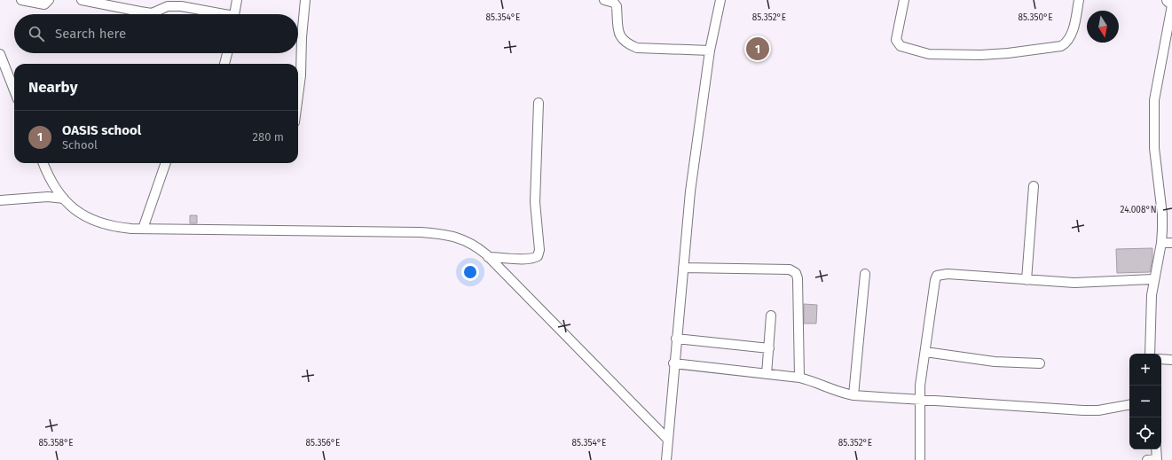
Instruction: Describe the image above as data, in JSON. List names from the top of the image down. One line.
{"north":"bottom","page":{"search":"Search here","pins":"1","heading":"Nearby","list":[{"mark":"1","name":"OASIS school","note":"School","value":"280 m"}],"map_buttons":["+","−"]},"coordinates":["85.354°E","85.352°E","85.350°E","24.008°N","85.358°E","85.356°E"]}
